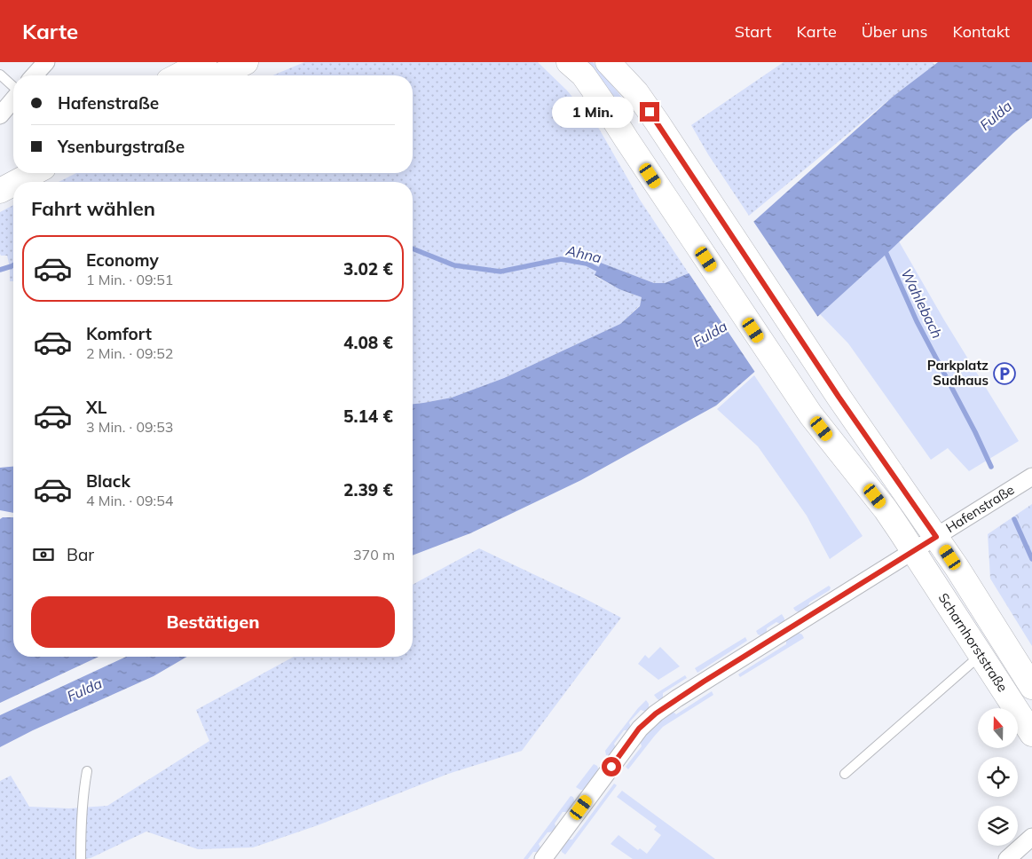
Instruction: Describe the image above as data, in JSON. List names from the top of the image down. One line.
{"streets":{"main road":["Scharnhorststraße"],"street":["Hafenstraße"]},"crossings":[["Hafenstraße","Scharnhorststraße"]],"water":["Fulda","Ahna","Wahlebach"],"places":{"parking":["Parkplatz Sudhaus"]},"north":"top","page":{"header":"Karte","nav":["Start","Karte","Über uns","Kontakt"],"banner":["Hafenstraße","Ysenburgstraße"],"bubble":"1 Min.","heading":"Fahrt wählen","list":[{"name":"Economy","note":"1 Min. · 09:51","value":"3.02 €"},{"name":"Komfort","note":"2 Min. · 09:52","value":"4.08 €"},{"name":"XL","note":"3 Min. · 09:53","value":"5.14 €"},{"name":"Black","note":"4 Min. · 09:54","value":"2.39 €"}],"pay":["Bar","370 m"],"buttons":"Bestätigen"}}
